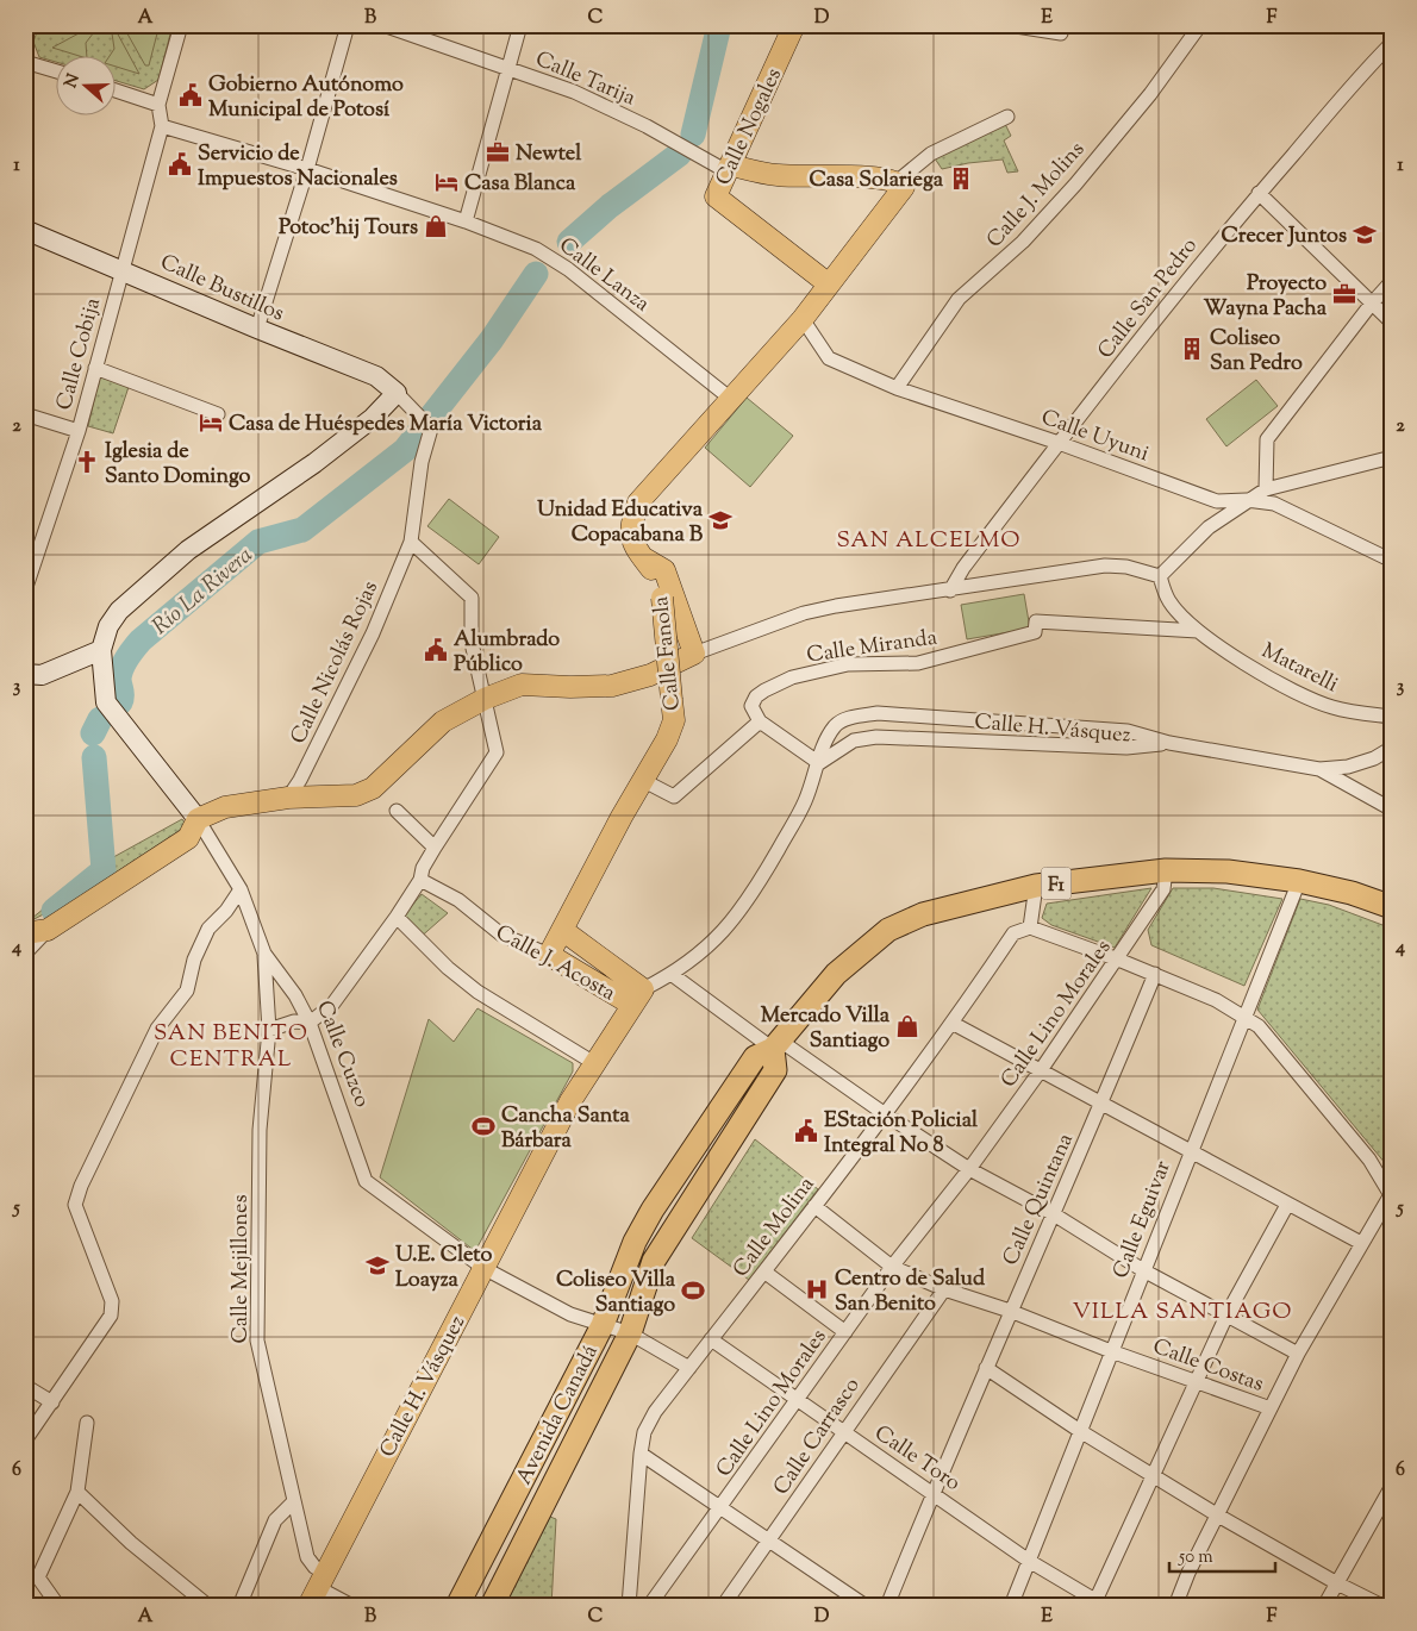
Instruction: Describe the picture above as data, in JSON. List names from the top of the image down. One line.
{"streets":{"highway":["F1","Avenida Canadá"],"main road":["Calle Nogales","Calle Bustillos","Calle Fanola","Calle H. Vásquez","Calle J. Acosta","Calle Cuzco"],"street":["Calle Tarija","Calle J. Molins","Calle Lanza","Calle San Pedro","Calle Cobija","Calle Uyuni","Calle Miranda","Calle Nicolás Rojas","Matarelli","Calle Lino Morales","Calle Quintana","Calle Eguivar","Calle Molina","Calle Mejillones","Calle Costas","Calle Carrasco","Calle Toro"]},"crossings":[["Calle Tarija","Calle Nogales"],["Calle Nogales","Calle Fanola"],["Calle J. Molins","Calle Uyuni"],["Calle Lanza","Calle Cobija"],["Calle Lanza","Calle Fanola"],["Calle Bustillos","Calle Cobija"],["Calle Bustillos","Calle Nicolás Rojas"],["Calle San Pedro","Calle Uyuni"],["Calle Uyuni","Calle Fanola"],["Calle Miranda","Matarelli"],["Calle Fanola","Calle J. Acosta"],["Calle H. Vásquez","Calle J. Acosta"],["Calle H. Vásquez","Calle Cuzco"],["Calle H. Vásquez","Calle Mejillones"],["Calle Lino Morales","Calle Costas"],["Calle Lino Morales","Avenida Canadá"],["Calle Lino Morales","Calle Toro"],["Calle Cuzco","Calle Mejillones"],["Calle Cuzco","Avenida Canadá"],["Calle Quintana","Calle Costas"],["Calle Quintana","Calle Toro"],["Calle Eguivar","Calle Costas"],["Calle Eguivar","Avenida Canadá"],["Calle Eguivar","Calle Toro"],["Calle Molina","Calle Costas"],["Calle Molina","Calle Toro"],["Calle Costas","Calle Carrasco"],["Calle Carrasco","Calle Toro"]],"districts":["SAN ALCELMO","SAN BENITO CENTRAL","VILLA SANTIAGO"],"water":["Río La Rivera"],"places":{"public building":["Gobierno Autónomo Municipal de Potosí","Servicio de Impuestos Nacionales","Alumbrado Público","EStación Policial Integral No 8"],"office":["Newtel","Proyecto Wayna Pacha"],"building":["Casa Solariega","Coliseo San Pedro"],"hotel":["Casa Blanca","Casa de Huéspedes María Victoria"],"shop":["Potoc'hij Tours","Mercado Villa Santiago"],"school or university":["Crecer Juntos","Unidad Educativa Copacabana B","U.E. Cleto Loayza"],"church":["Iglesia de Santo Domingo"],"sports":["Cancha Santa Bárbara","Coliseo Villa Santiago"],"hospital":["Centro de Salud San Benito"]},"scale_bar":"50 m","north":"left","grid":{"columns":["A","B","C","D","E","F"],"rows":["1","2","3","4","5","6"]}}
